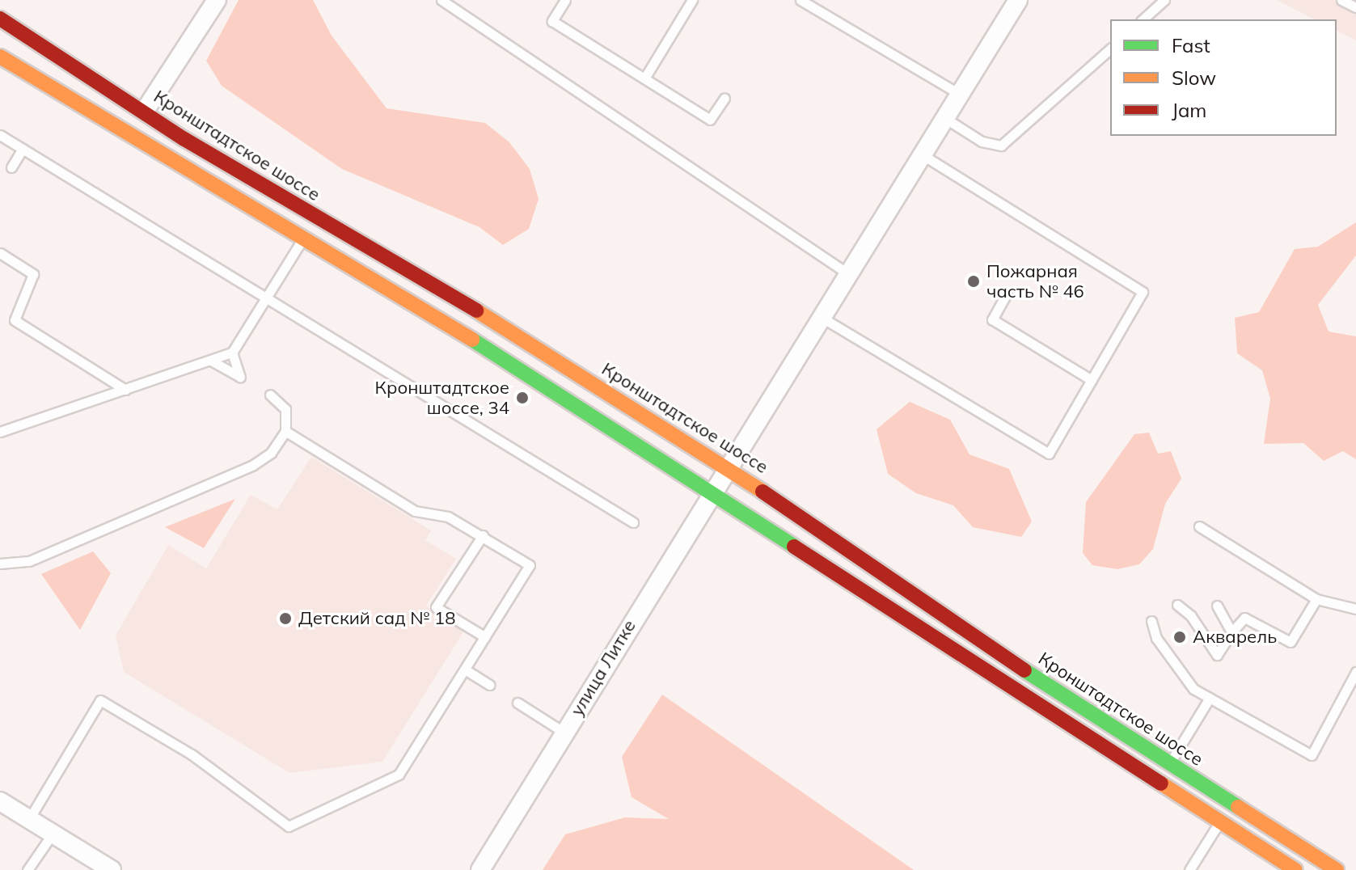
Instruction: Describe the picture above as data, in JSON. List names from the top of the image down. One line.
{"streets":{"main road":["Кронштадтское шоссе"],"street":["улица Литке"]},"crossings":[["Кронштадтское шоссе","улица Литке"]],"places":["Пожарная часть № 46","Кронштадтское шоссе, 34","Детский сад № 18","Акварель"],"legend":["Fast","Slow","Jam"]}
